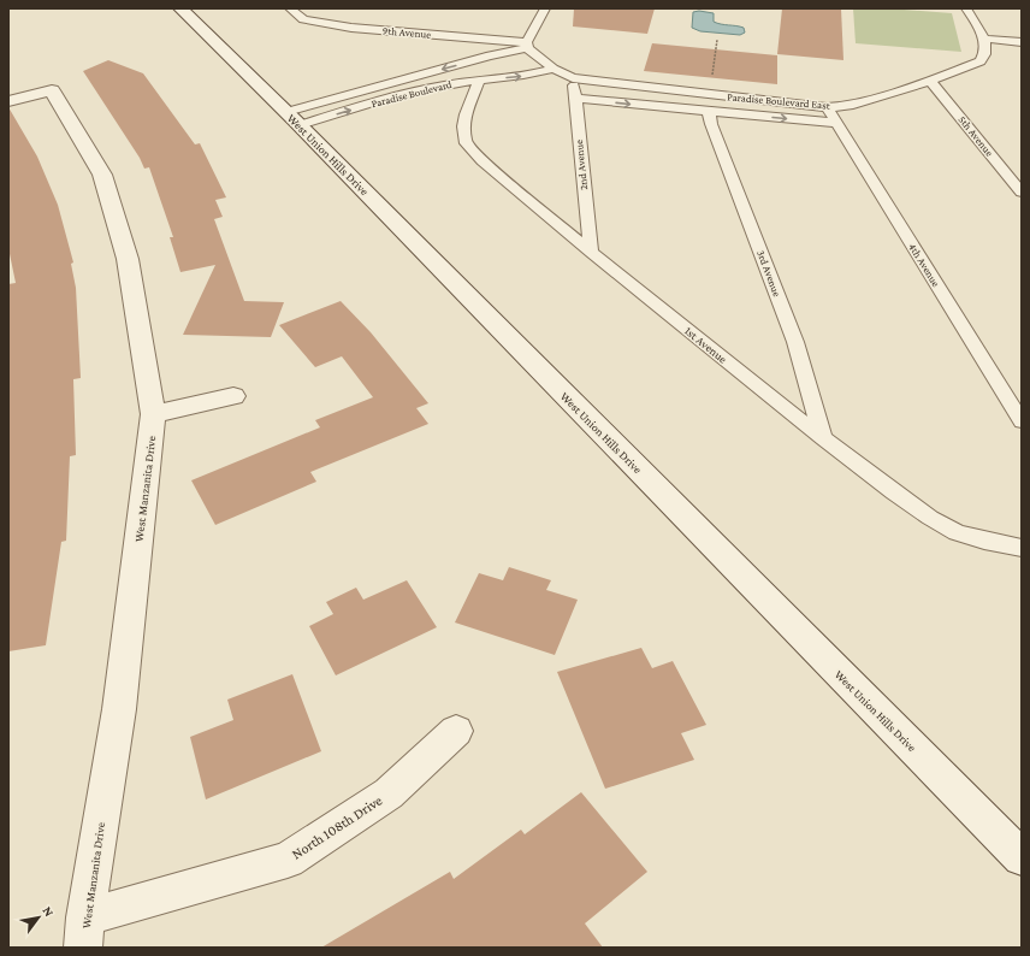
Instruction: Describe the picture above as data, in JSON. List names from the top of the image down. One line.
{"streets":{"street":["West Union Hills Drive","West Manzanita Drive","North 108th Drive"],"lane":["9th Avenue","Paradise Boulevard","Paradise Boulevard East","5th Avenue","2nd Avenue","4th Avenue","3rd Avenue","1st Avenue"]},"crossings":[["9th Avenue","Paradise Boulevard"],["9th Avenue","Paradise Boulevard East"],["Paradise Boulevard","Paradise Boulevard East"],["Paradise Boulevard","West Union Hills Drive"],["Paradise Boulevard","1st Avenue"],["Paradise Boulevard East","5th Avenue"],["Paradise Boulevard East","2nd Avenue"],["Paradise Boulevard East","4th Avenue"],["2nd Avenue","1st Avenue"],["3rd Avenue","1st Avenue"],["West Manzanita Drive","North 108th Drive"]],"north":"top right"}
